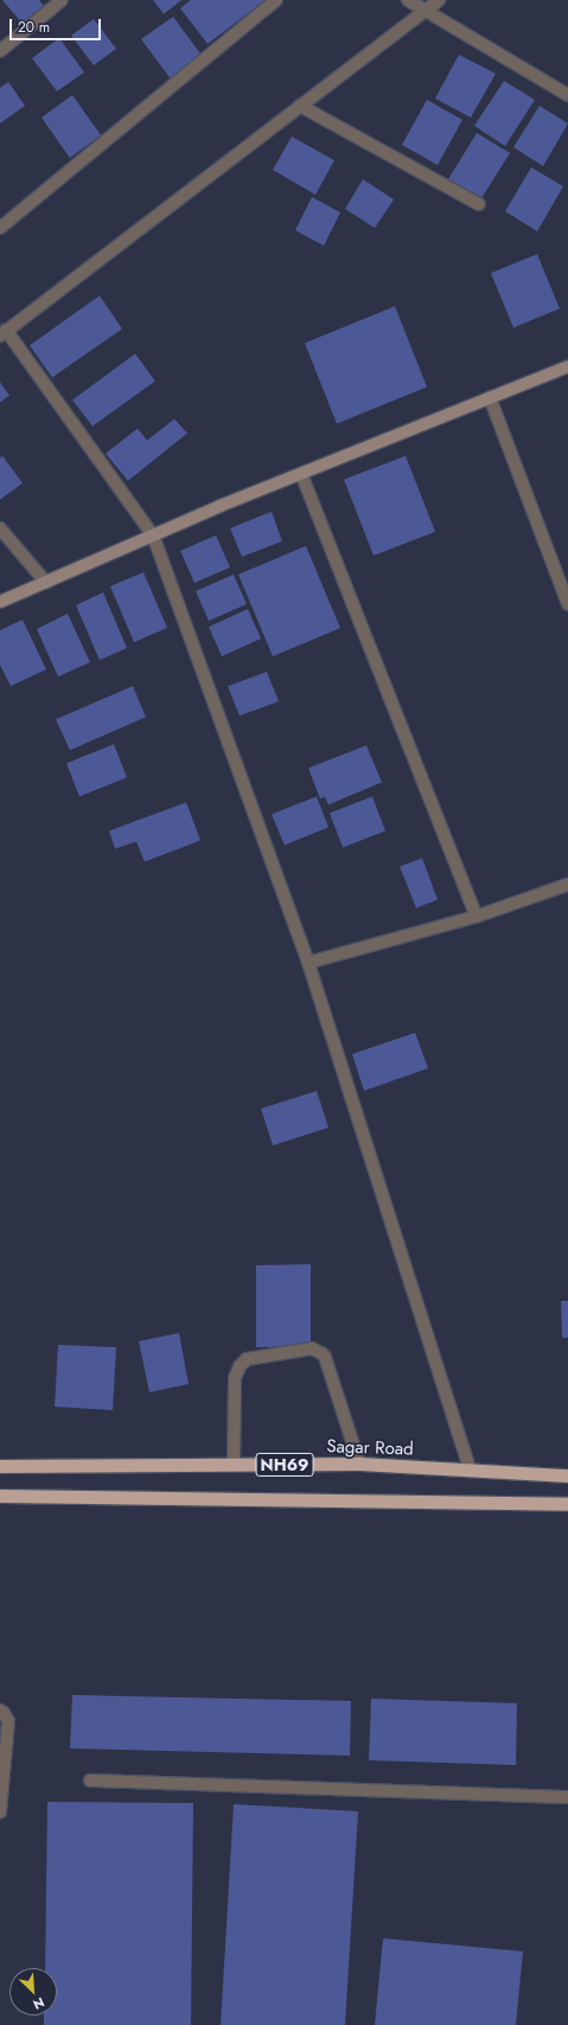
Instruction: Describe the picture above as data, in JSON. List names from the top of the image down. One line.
{"streets":{"highway":["Sagar Road","NH69"]},"scale_bar":"20 m","north":"bottom right"}
